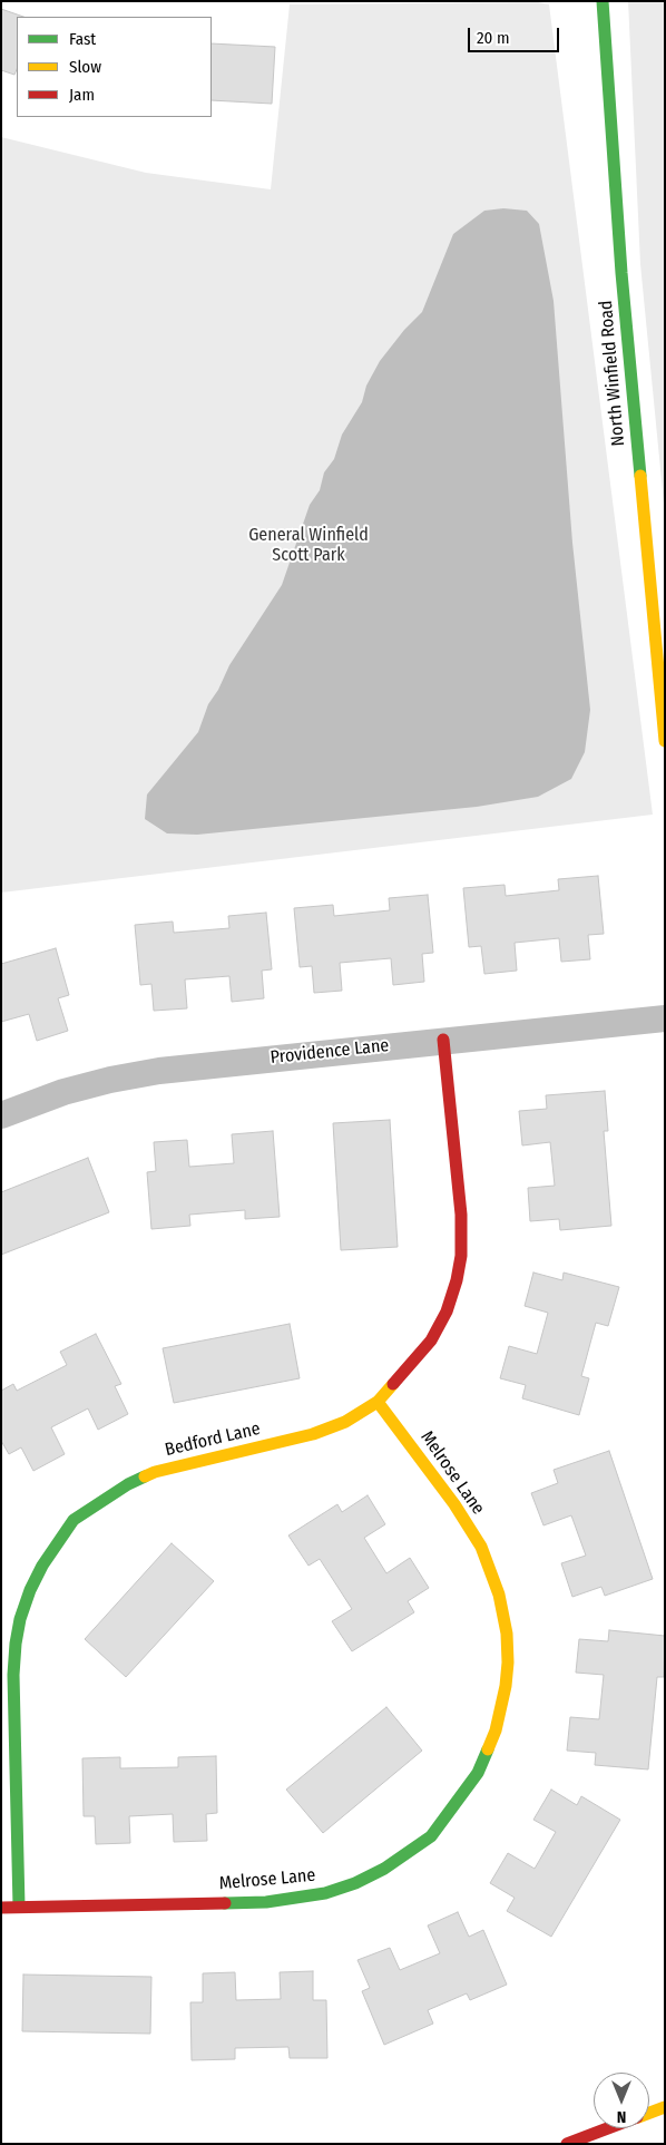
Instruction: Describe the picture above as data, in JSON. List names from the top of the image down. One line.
{"streets":{"street":["North Winfield Road","Providence Lane","Bedford Lane","Melrose Lane"]},"crossings":[["Providence Lane","Bedford Lane"],["Bedford Lane","Melrose Lane"]],"parks":["General Winfield Scott Park"],"legend":["Fast","Slow","Jam"],"scale_bar":"20 m","north":"bottom"}
